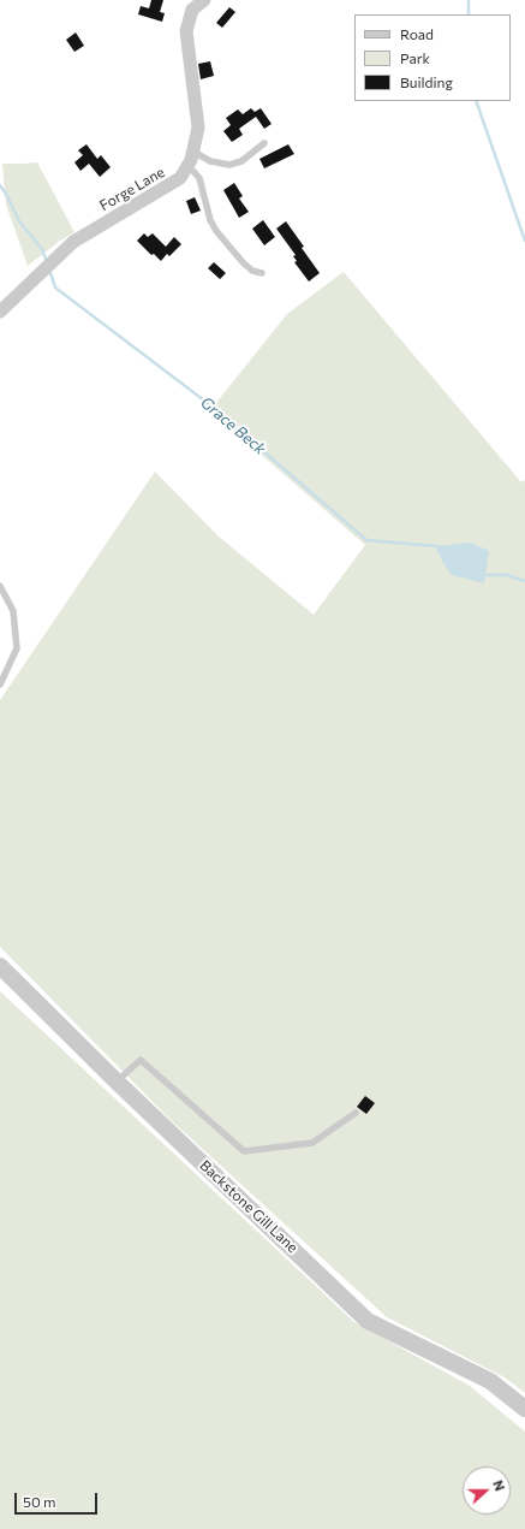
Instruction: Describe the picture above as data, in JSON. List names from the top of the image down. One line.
{"streets":{"street":["Forge Lane","Backstone Gill Lane"]},"water":["Grace Beck"],"legend":["Road","Park","Building"],"scale_bar":"50 m","north":"right"}
